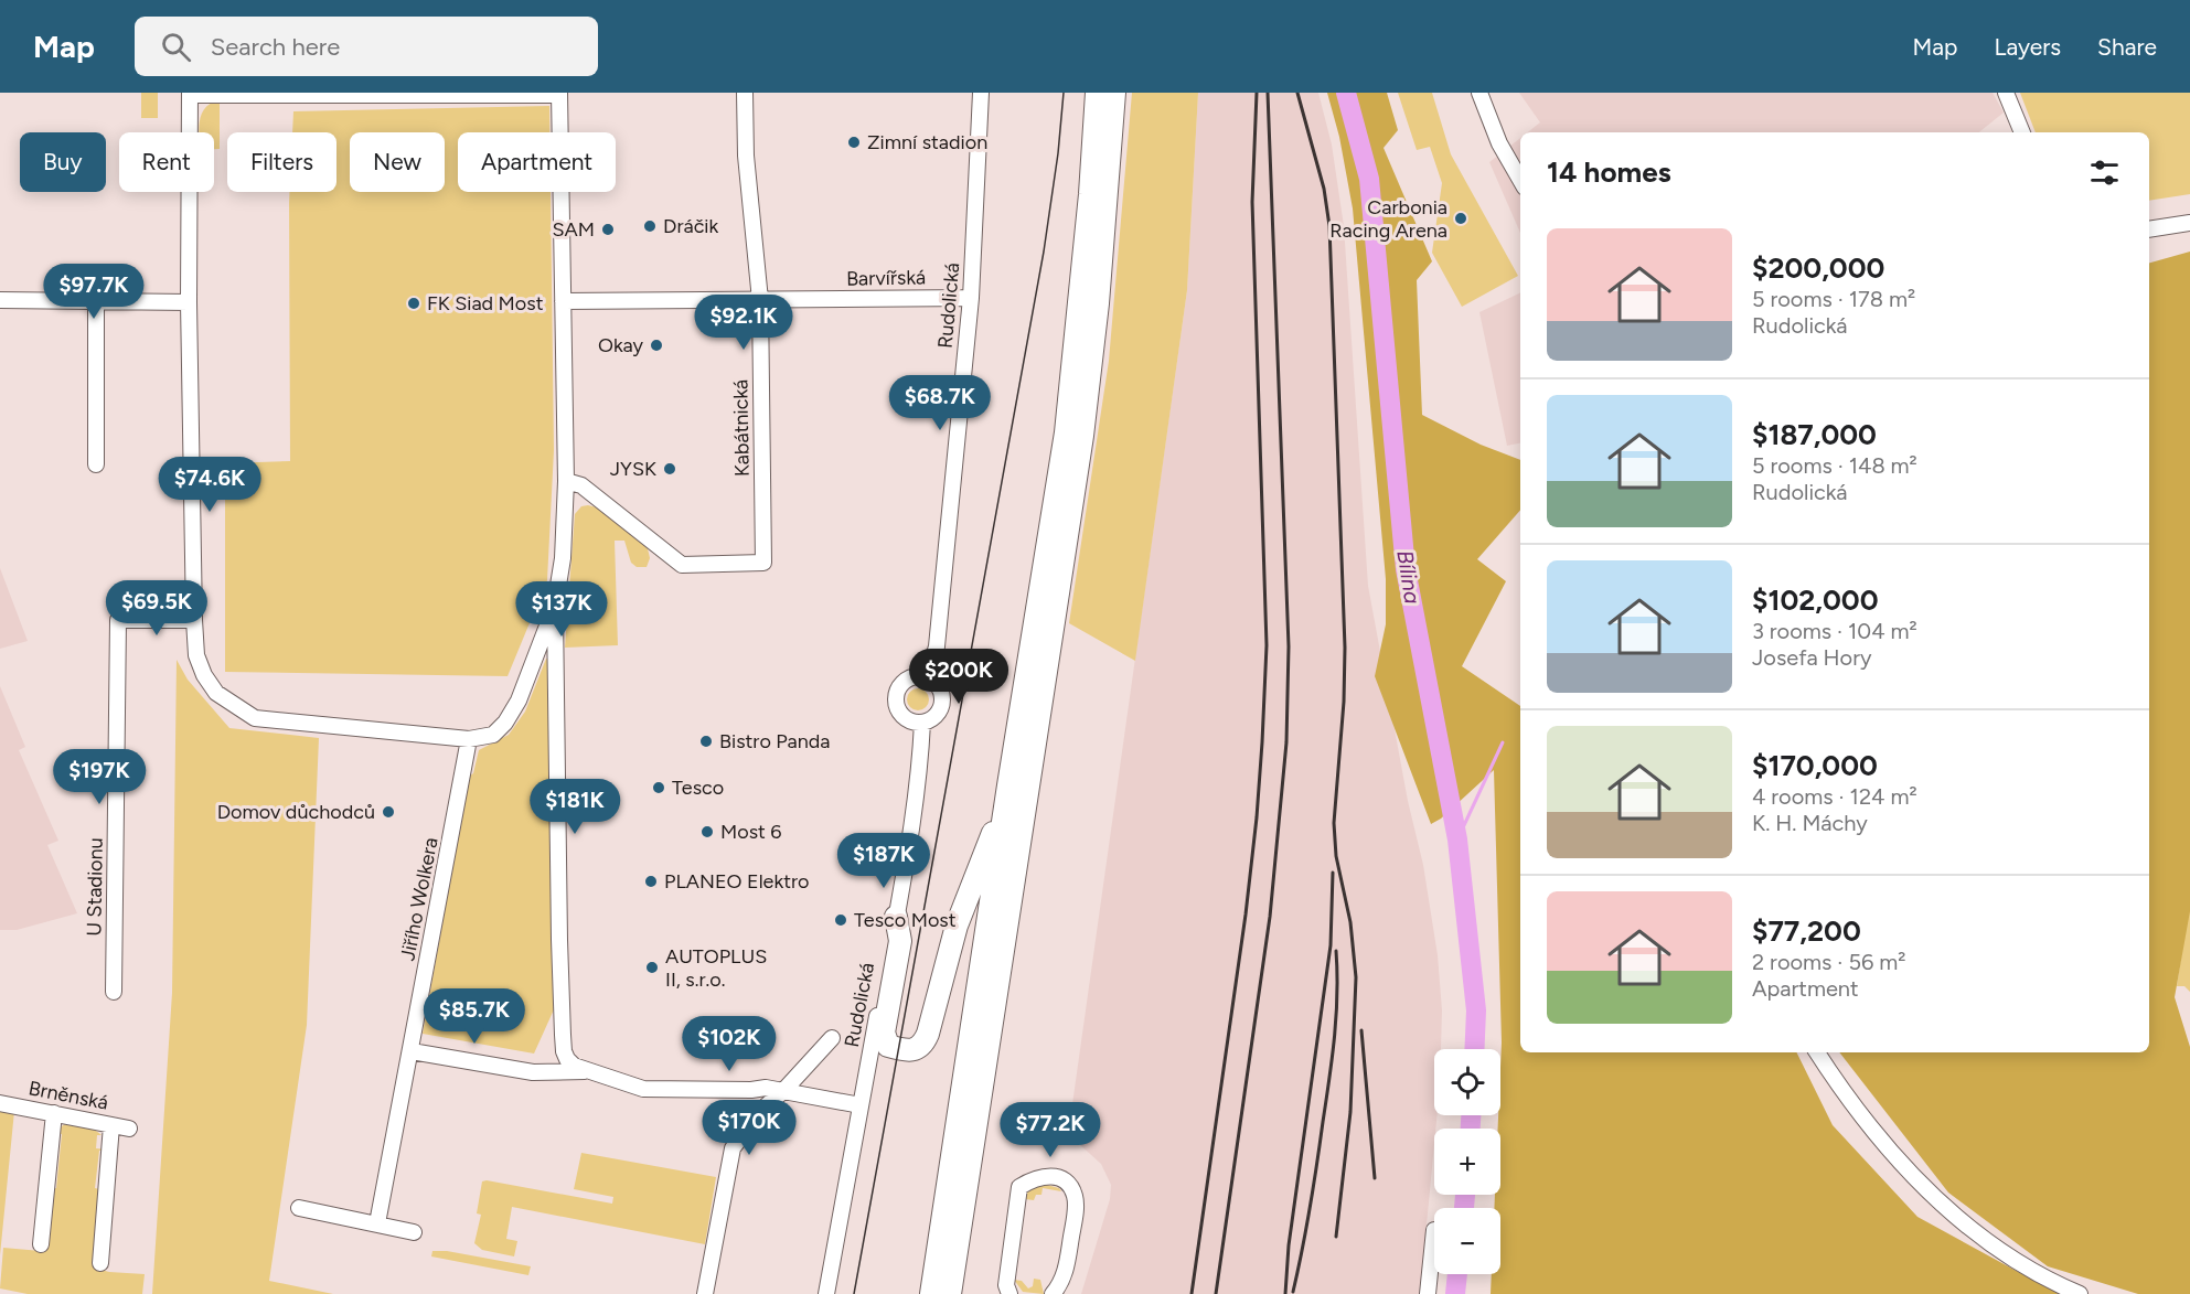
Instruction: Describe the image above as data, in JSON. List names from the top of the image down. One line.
{"streets":{"street":["Barvířská","Rudolická","Kabátnická","U Stadionu","Jiřího Wolkera","Brněnská"]},"crossings":[["Barvířská","Rudolická"],["Barvířská","Kabátnická"]],"water":["Bílina"],"places":["Zimní stadion","Carbonia Racing Arena","Dráčik","SAM","FK Siad Most","Okay","JYSK","Bistro Panda","Tesco","Domov důchodců","Most 6","PLANEO Elektro","Tesco Most","AUTOPLUS II, s.r.o."],"page":{"header":"Map","search":"Search here","nav":["Map","Layers","Share"],"chip":["Buy","Rent","Filters","New","Apartment"],"heading":"14 homes","list":[{"name":"$200,000","note":"5 rooms · 178 m² · Rudolická"},{"name":"$187,000","note":"5 rooms · 148 m² · Rudolická"},{"name":"$102,000","note":"3 rooms · 104 m² · Josefa Hory"},{"name":"$170,000","note":"4 rooms · 124 m² · K. H. Máchy"},{"name":"$77,200","note":"2 rooms · 56 m² · Apartment"}],"price":["$97.7K","$92.1K","$68.7K","$74.6K","$69.5K","$137K","$200K","$197K","$181K","$187K","$85.7K","$102K","$170K","$77.2K"],"map_buttons":["+","−"]}}
